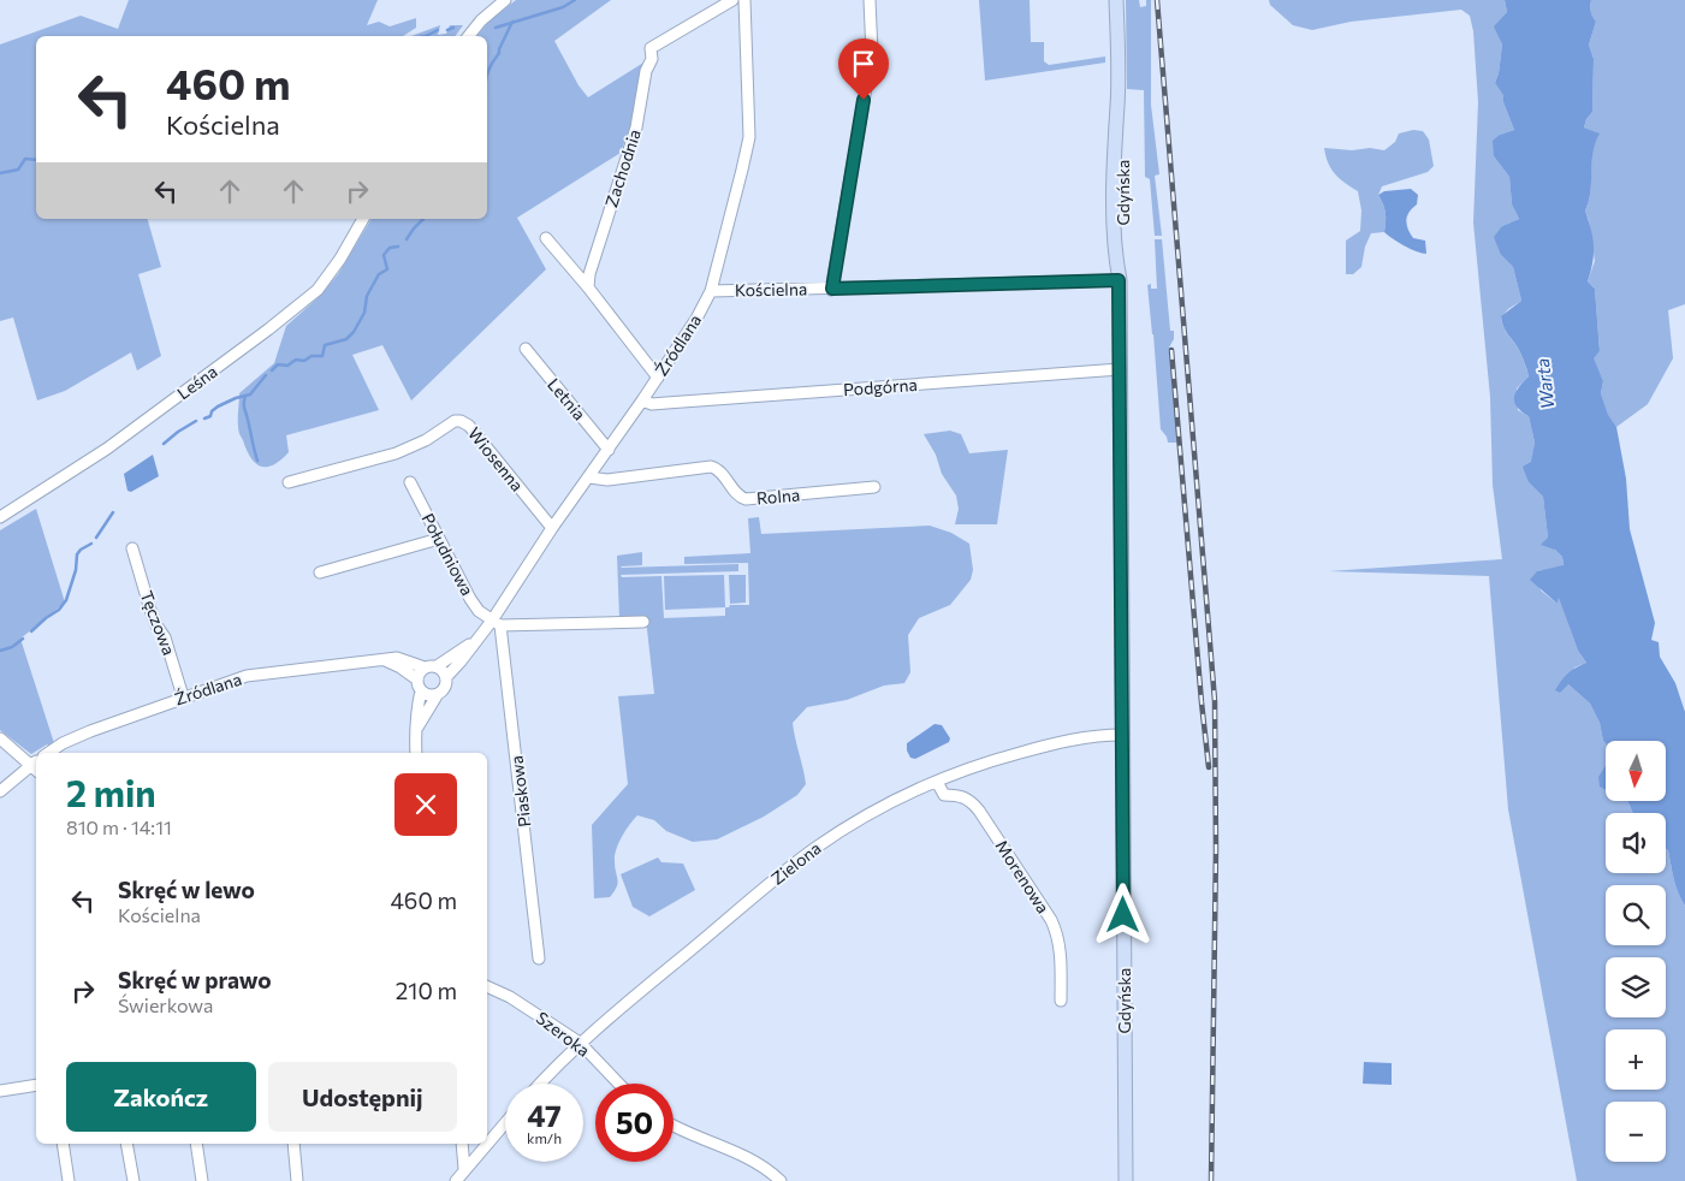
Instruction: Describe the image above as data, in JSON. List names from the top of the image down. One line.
{"streets":{"main road":["Gdyńska"],"street":["Zachodnia","Kościelna","Źródlana","Leśna","Podgórna","Letnia","Wiosenna","Rolna","Południowa","Tęczowa","Piaskowa","Zielona","Morenowa","Szeroka"]},"crossings":[["Gdyńska","Kościelna"],["Gdyńska","Podgórna"],["Gdyńska","Zielona"],["Kościelna","Źródlana"],["Źródlana","Podgórna"],["Źródlana","Letnia"],["Źródlana","Wiosenna"],["Źródlana","Rolna"],["Źródlana","Południowa"],["Źródlana","Tęczowa"],["Źródlana","Piaskowa"],["Południowa","Piaskowa"],["Zielona","Morenowa"],["Zielona","Szeroka"]],"water":["Warta"],"north":"bottom","page":{"turn":["460 m","Kościelna"],"map_buttons":["+","−"],"heading":["2 min","810 m · 14:11"],"list":[{"name":"Skręć w lewo","note":"Kościelna","value":"460 m"},{"name":"Skręć w prawo","note":"Świerkowa","value":"210 m"}],"buttons":["Zakończ","Udostępnij"],"speed":"47 km/h","limit":"50"}}
